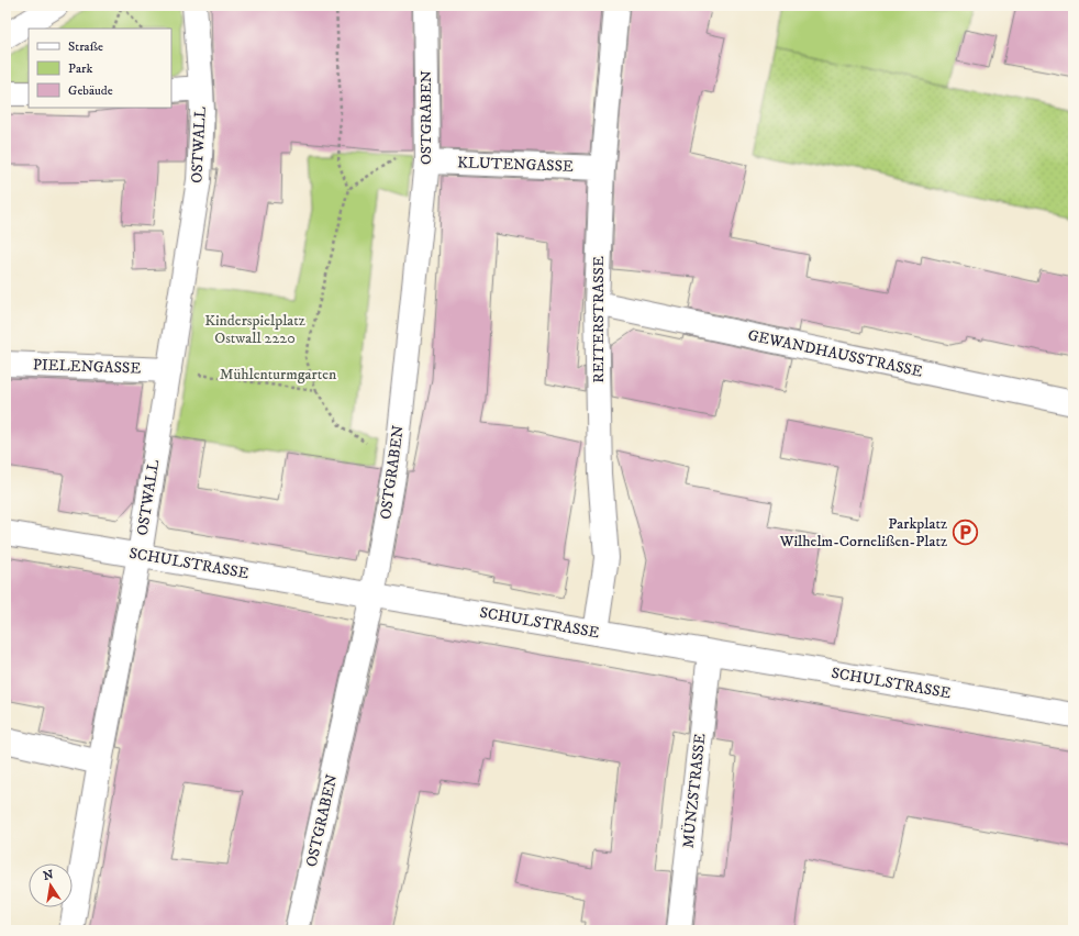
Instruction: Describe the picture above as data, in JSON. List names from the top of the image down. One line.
{"streets":{"street":["OSTGRABEN","OSTWALL","KLUTENGASSE","REITERSTRASSE","GEWANDHAUSSTRASSE","PIELENGASSE","SCHULSTRASSE","MÜNZSTRASSE"]},"crossings":[["OSTGRABEN","KLUTENGASSE"],["OSTGRABEN","SCHULSTRASSE"],["OSTWALL","PIELENGASSE"],["OSTWALL","SCHULSTRASSE"],["KLUTENGASSE","REITERSTRASSE"],["REITERSTRASSE","GEWANDHAUSSTRASSE"],["REITERSTRASSE","SCHULSTRASSE"],["SCHULSTRASSE","MÜNZSTRASSE"]],"parks":["Kinderspielplatz Ostwall 2220","Mühlenturmgarten"],"places":{"parking":["Parkplatz Wilhelm-Cornelißen-Platz"]},"legend":["Straße","Park","Gebäude"],"north":"top"}
